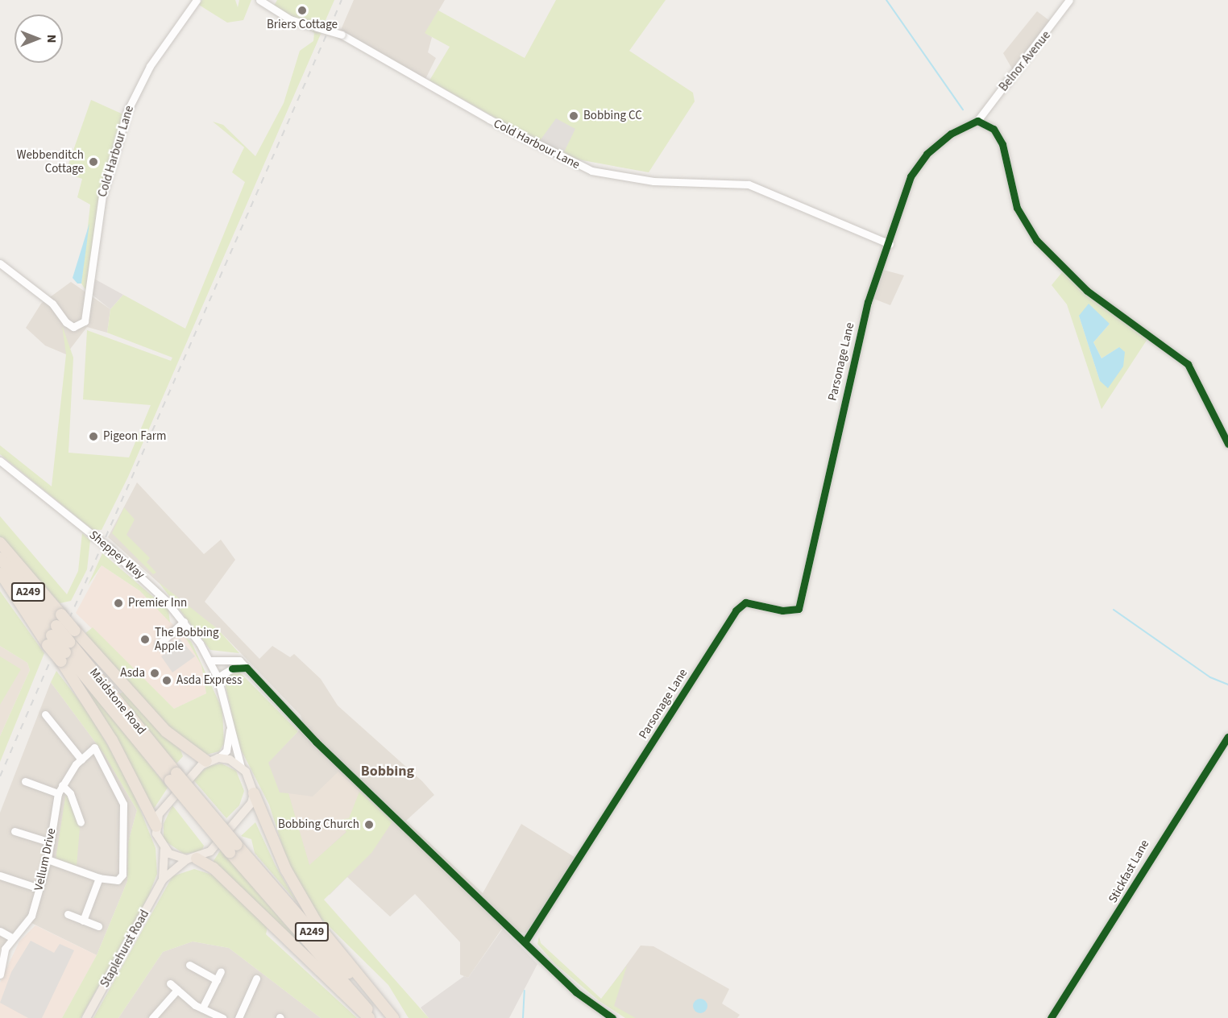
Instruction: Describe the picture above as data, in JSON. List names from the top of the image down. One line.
{"streets":{"highway":["A249","Maidstone Road"],"main road":["Staplehurst Road"],"street":["Belnor Avenue","Cold Harbour Lane","Parsonage Lane","Sheppey Way","Vellum Drive","Stickfast Lane"]},"crossings":[["Belnor Avenue","Parsonage Lane"],["Cold Harbour Lane","Parsonage Lane"],["Sheppey Way","Staplehurst Road"],["A249","Maidstone Road"]],"districts":["Bobbing"],"places":["Briers Cottage","Bobbing CC","Webbenditch Cottage","Pigeon Farm","Premier Inn","The Bobbing Apple","Asda","Asda Express","Bobbing Church"],"north":"right"}
